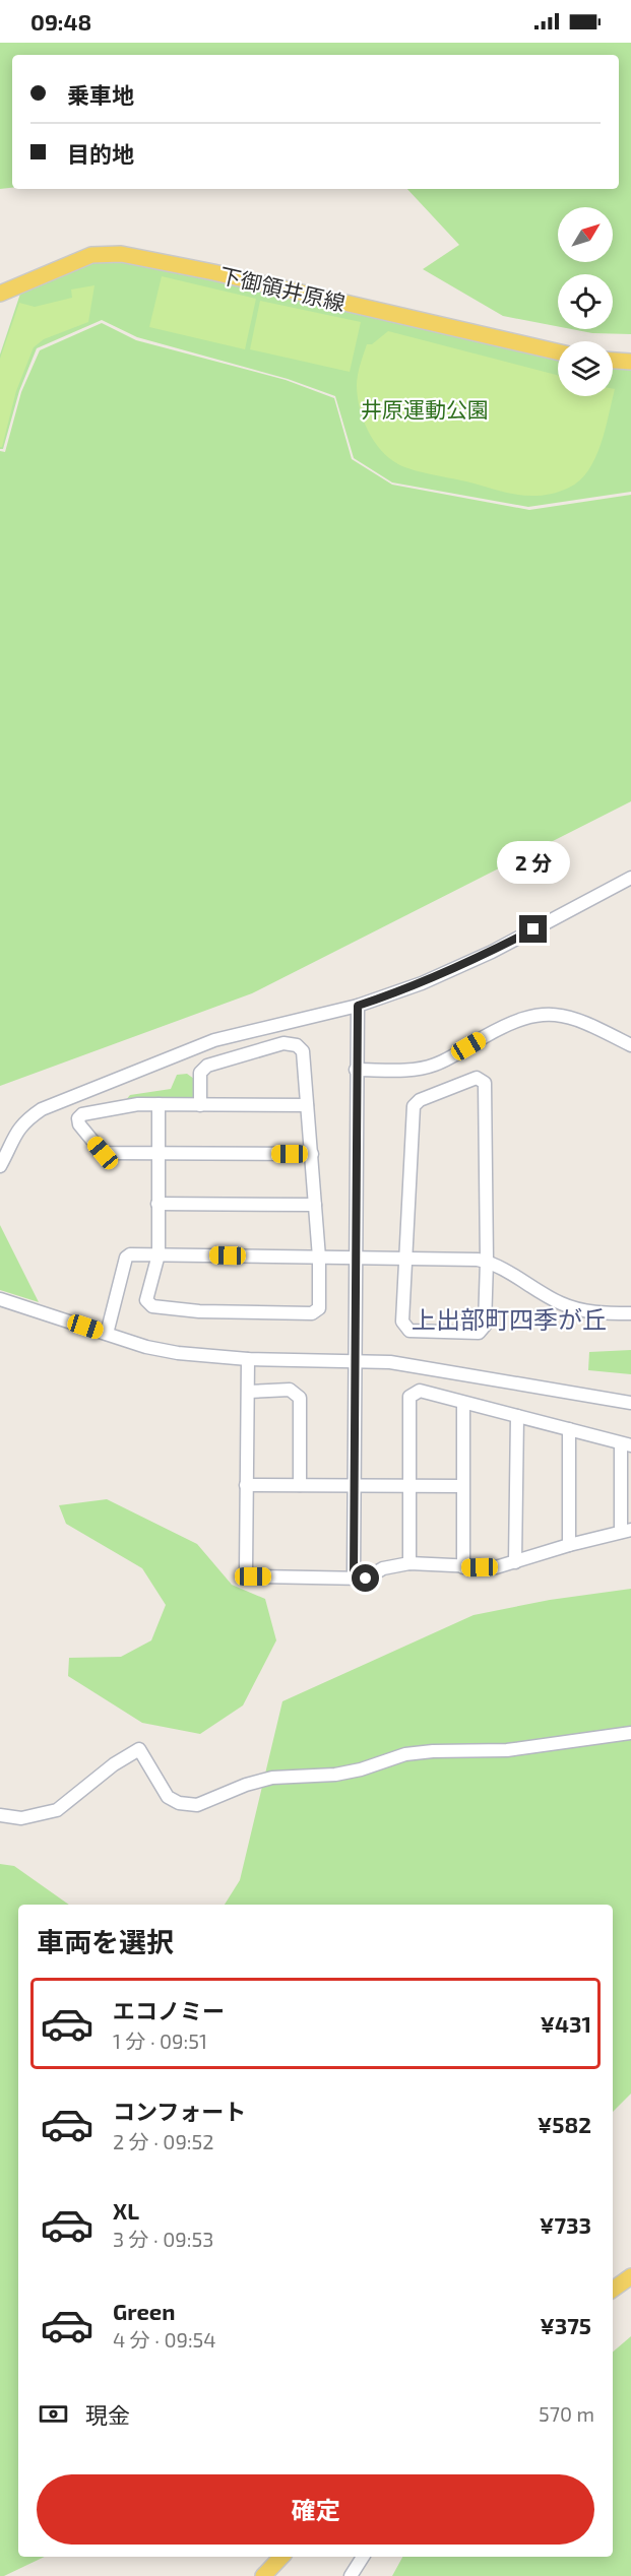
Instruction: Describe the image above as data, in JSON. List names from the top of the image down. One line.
{"streets":{"main road":["下御領井原線"]},"districts":["上出部町四季が丘"],"parks":["井原運動公園"],"north":"top right","page":{"status":"09:48","banner":["乗車地","目的地"],"bubble":"2 分","heading":"車両を選択","list":[{"name":"エコノミー","note":"1 分 · 09:51","value":"¥431"},{"name":"コンフォート","note":"2 分 · 09:52","value":"¥582"},{"name":"XL","note":"3 分 · 09:53","value":"¥733"},{"name":"Green","note":"4 分 · 09:54","value":"¥375"}],"pay":["現金","570 m"],"buttons":"確定"}}
